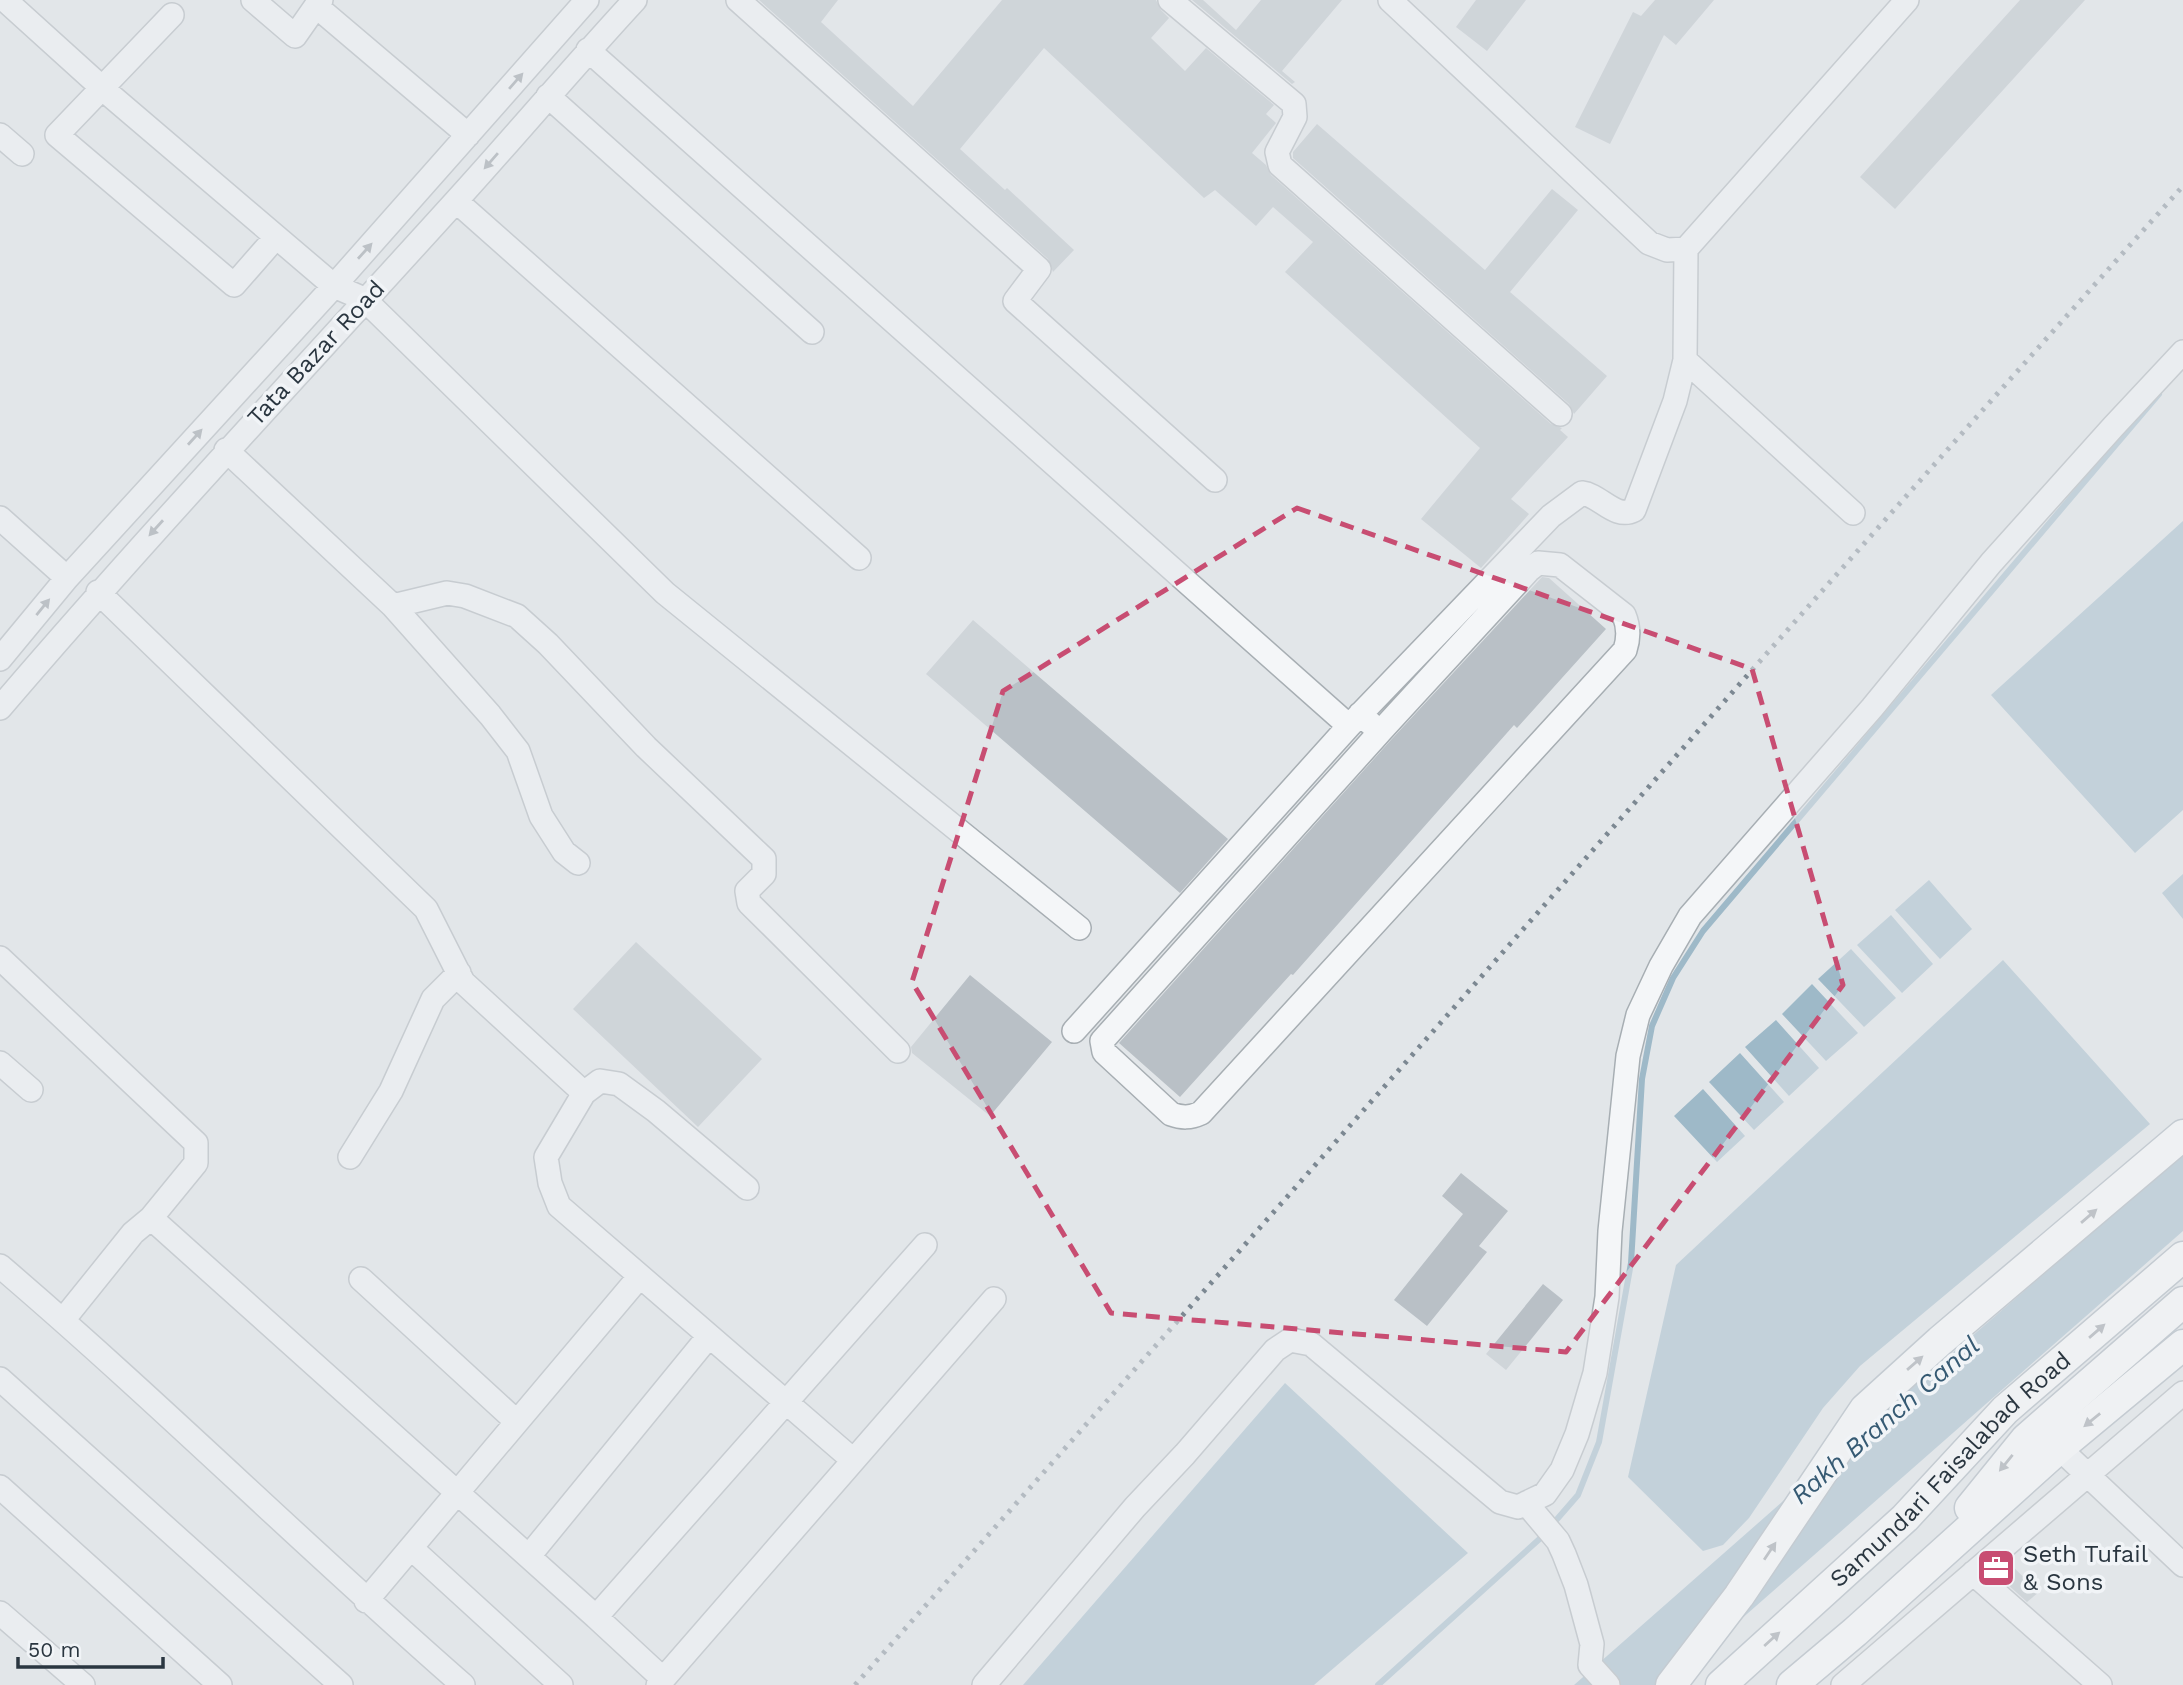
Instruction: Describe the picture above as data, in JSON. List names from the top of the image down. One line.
{"streets":{"main road":["Samundari Faisalabad Road"],"street":["Tata Bazar Road"]},"water":["Rakh Branch Canal"],"places":{"office":["Seth Tufail & Sons"]},"scale_bar":"50 m"}
